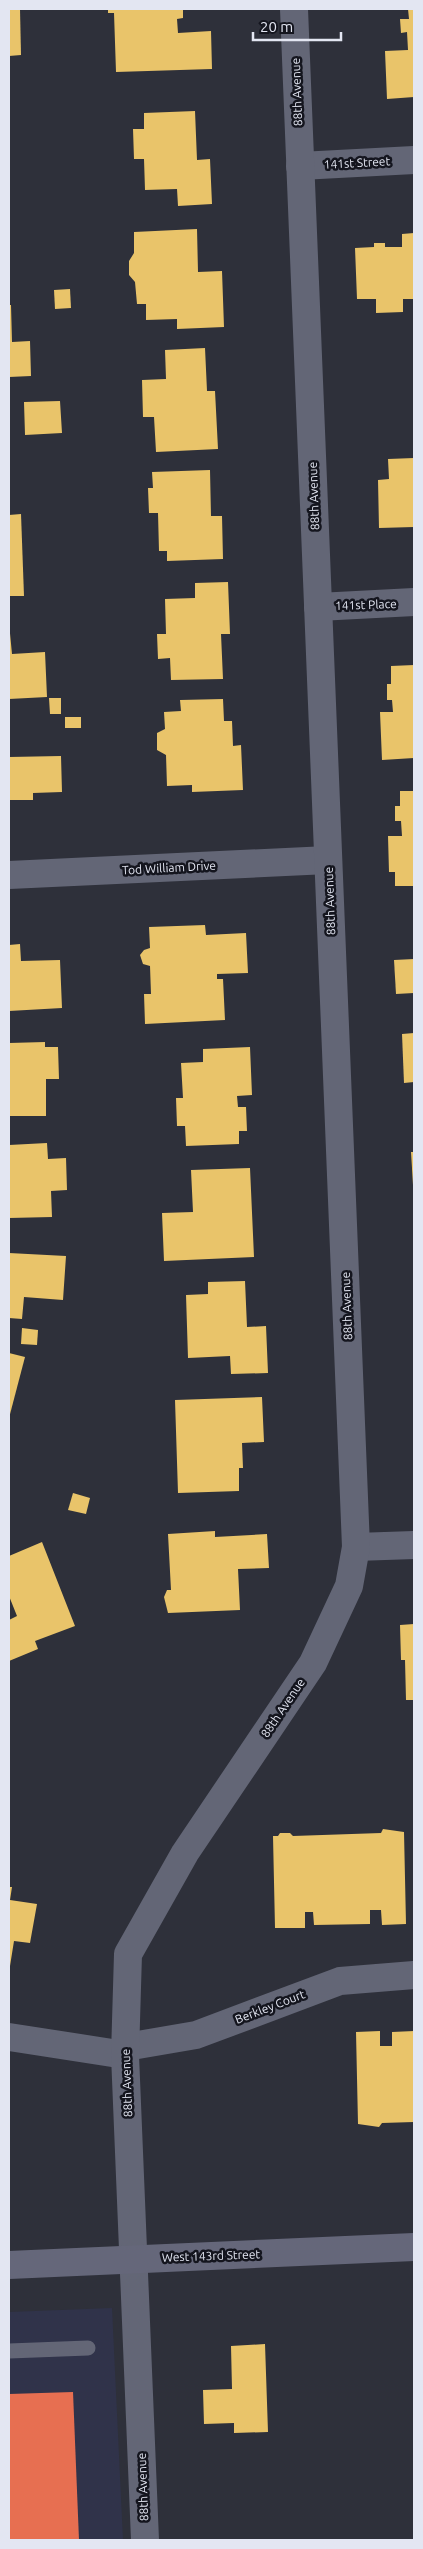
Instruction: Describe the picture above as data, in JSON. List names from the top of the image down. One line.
{"streets":{"main road":["West 143rd Street"],"street":["88th Avenue","141st Street","141st Place","Tod William Drive","Berkley Court"]},"crossings":[["88th Avenue","141st Street"],["88th Avenue","141st Place"],["88th Avenue","Tod William Drive"],["88th Avenue","Berkley Court"],["88th Avenue","West 143rd Street"]],"scale_bar":"20 m"}
